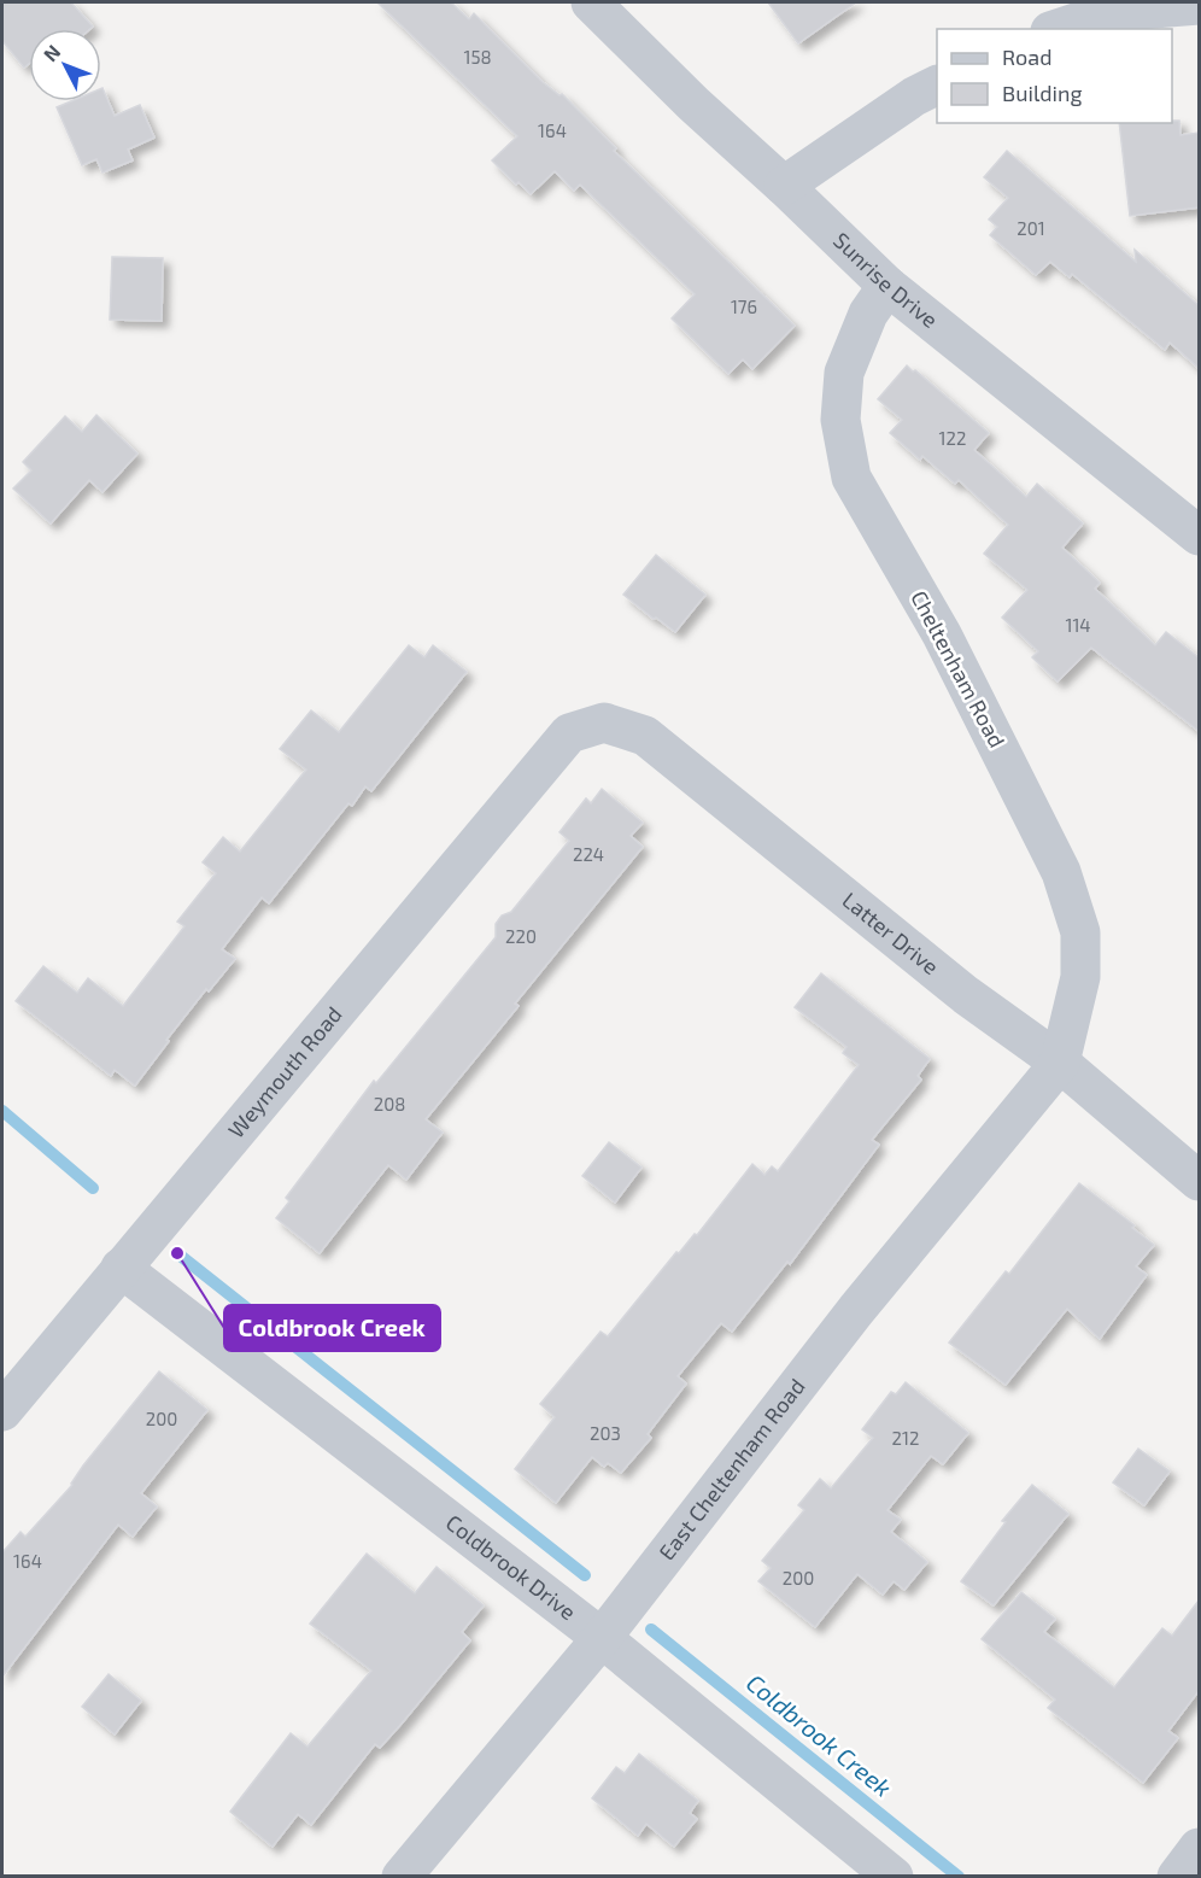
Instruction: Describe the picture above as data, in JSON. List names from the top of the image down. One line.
{"streets":{"street":["Sunrise Drive","Cheltenham Road","Latter Drive","Weymouth Road","East Cheltenham Road","Coldbrook Drive"]},"crossings":[["Sunrise Drive","Cheltenham Road"],["Cheltenham Road","Latter Drive"],["Cheltenham Road","East Cheltenham Road"],["Latter Drive","Weymouth Road"],["Latter Drive","East Cheltenham Road"],["Weymouth Road","Coldbrook Drive"],["East Cheltenham Road","Coldbrook Drive"]],"water":["Coldbrook Creek"],"places":["Coldbrook Creek"],"house_numbers":["158","164","201","176","122","114","224","220","208","200","203","212","164","200"],"legend":["Road","Building"],"north":"top left"}
